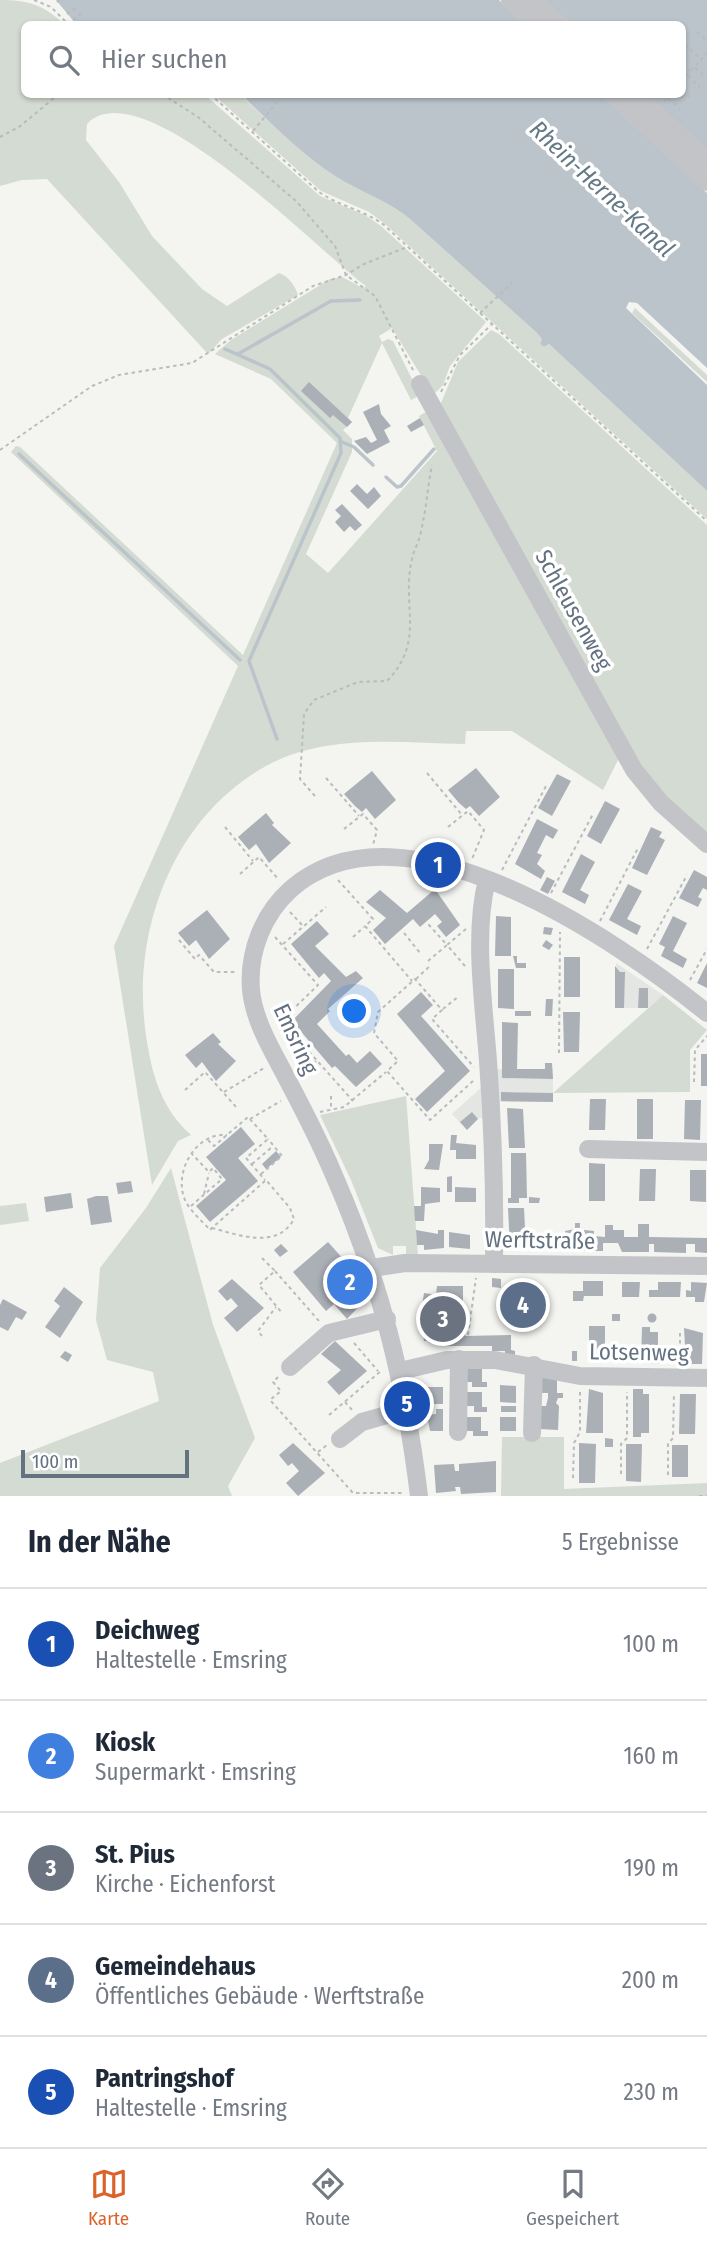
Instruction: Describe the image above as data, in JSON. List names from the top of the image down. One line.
{"streets":{"street":["Schleusenweg","Emsring","Werftstraße","Lotsenweg"]},"crossings":[["Emsring","Werftstraße"],["Emsring","Lotsenweg"]],"water":["Rhein-Herne-Kanal"],"scale_bar":"100 m","page":{"search":"Hier suchen","pins":["1","2","4","3","5"],"scale":"100 m","heading":["In der Nähe","5 Ergebnisse"],"list":[{"mark":"1","name":"Deichweg","note":"Haltestelle · Emsring","value":"100 m"},{"mark":"2","name":"Kiosk","note":"Supermarkt · Emsring","value":"160 m"},{"mark":"3","name":"St. Pius","note":"Kirche · Eichenforst","value":"190 m"},{"mark":"4","name":"Gemeindehaus","note":"Öffentliches Gebäude · Werftstraße","value":"200 m"},{"mark":"5","name":"Pantringshof","note":"Haltestelle · Emsring","value":"230 m"}],"nav":["Karte","Route","Gespeichert"]}}
